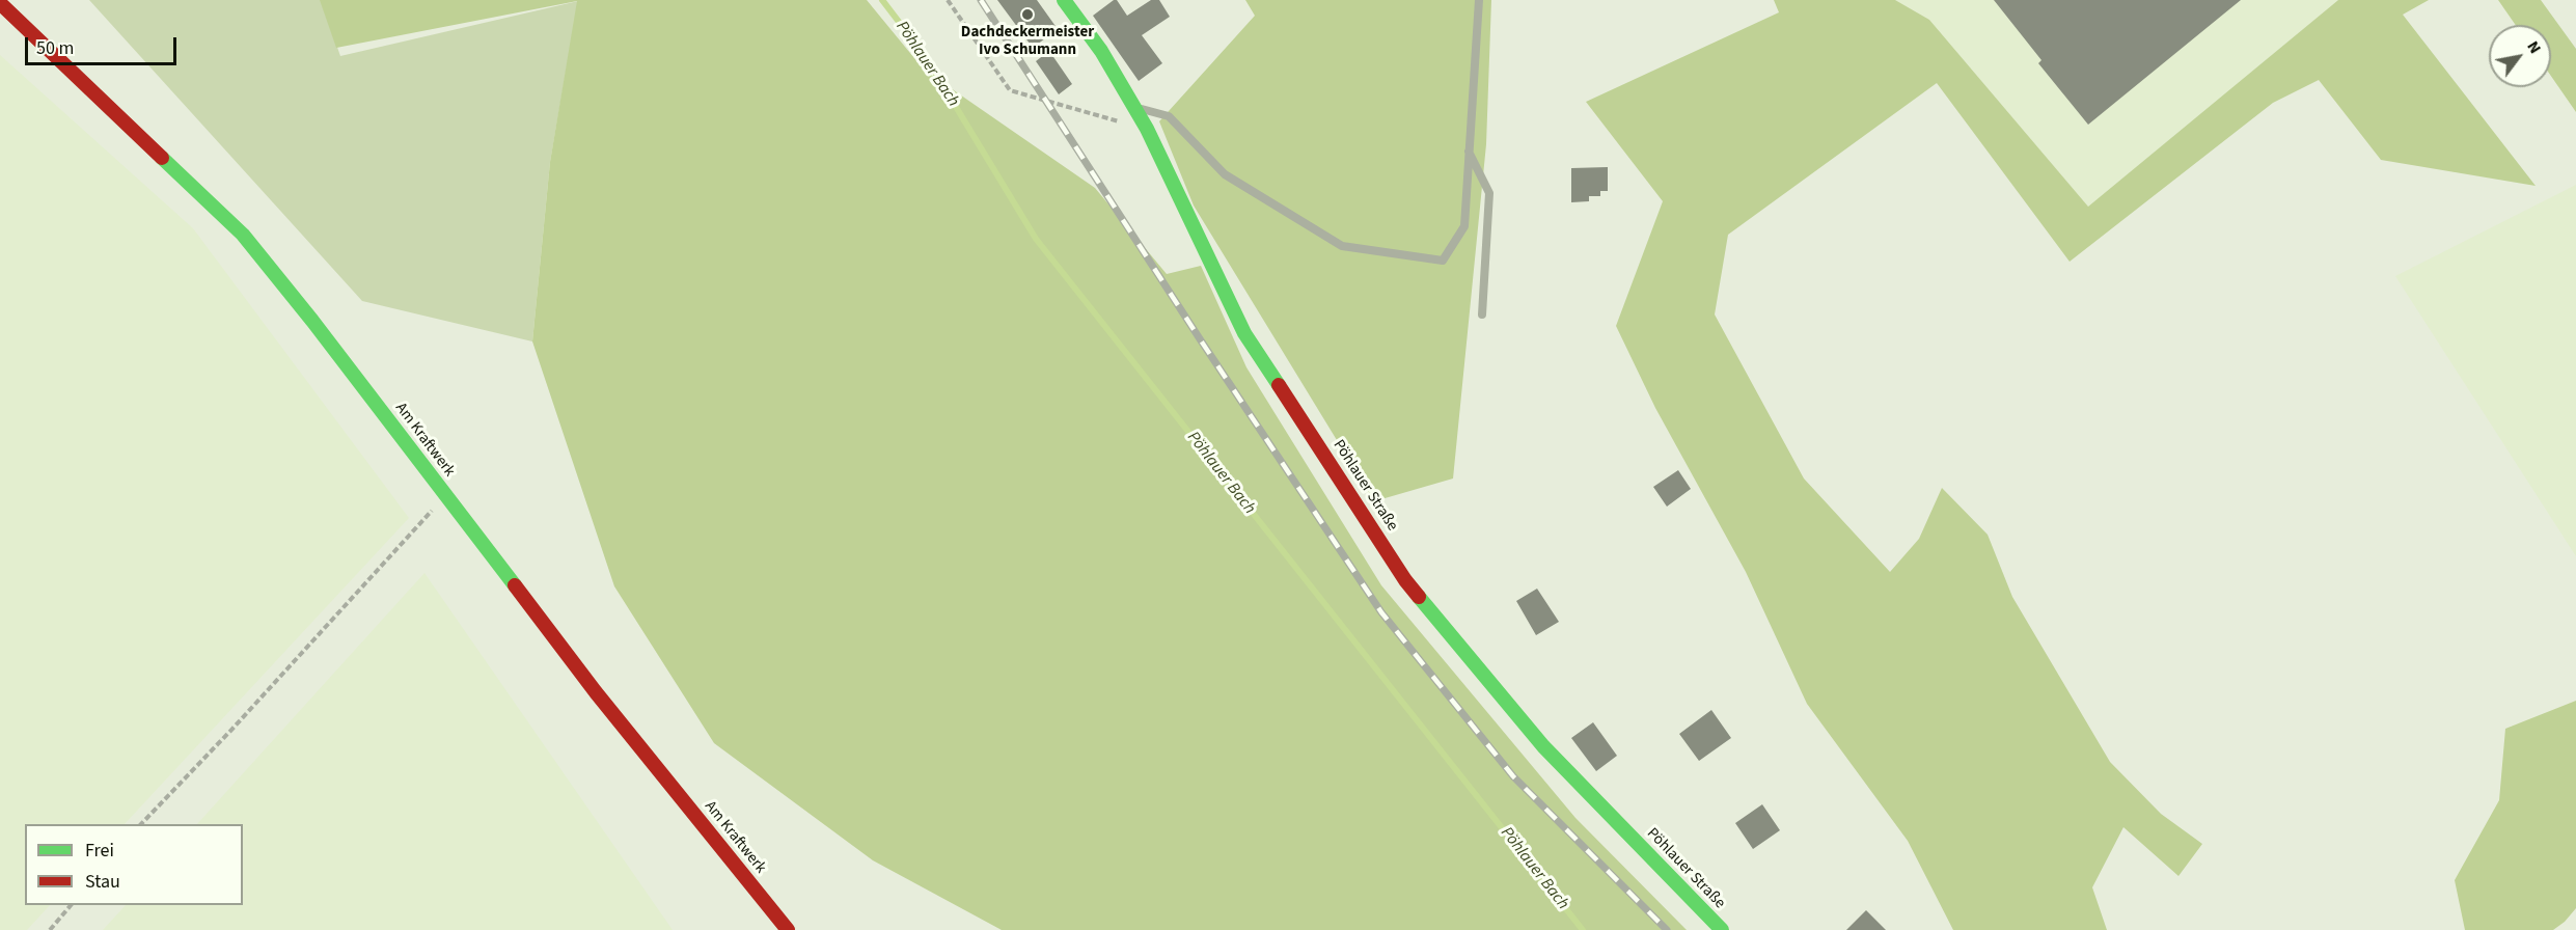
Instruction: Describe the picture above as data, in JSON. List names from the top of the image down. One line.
{"streets":{"street":["Am Kraftwerk","Pöhlauer Straße"]},"water":["Pöhlauer Bach"],"places":["Dachdeckermeister Ivo Schumann"],"legend":["Frei","Stau"],"scale_bar":"50 m","north":"top right"}
